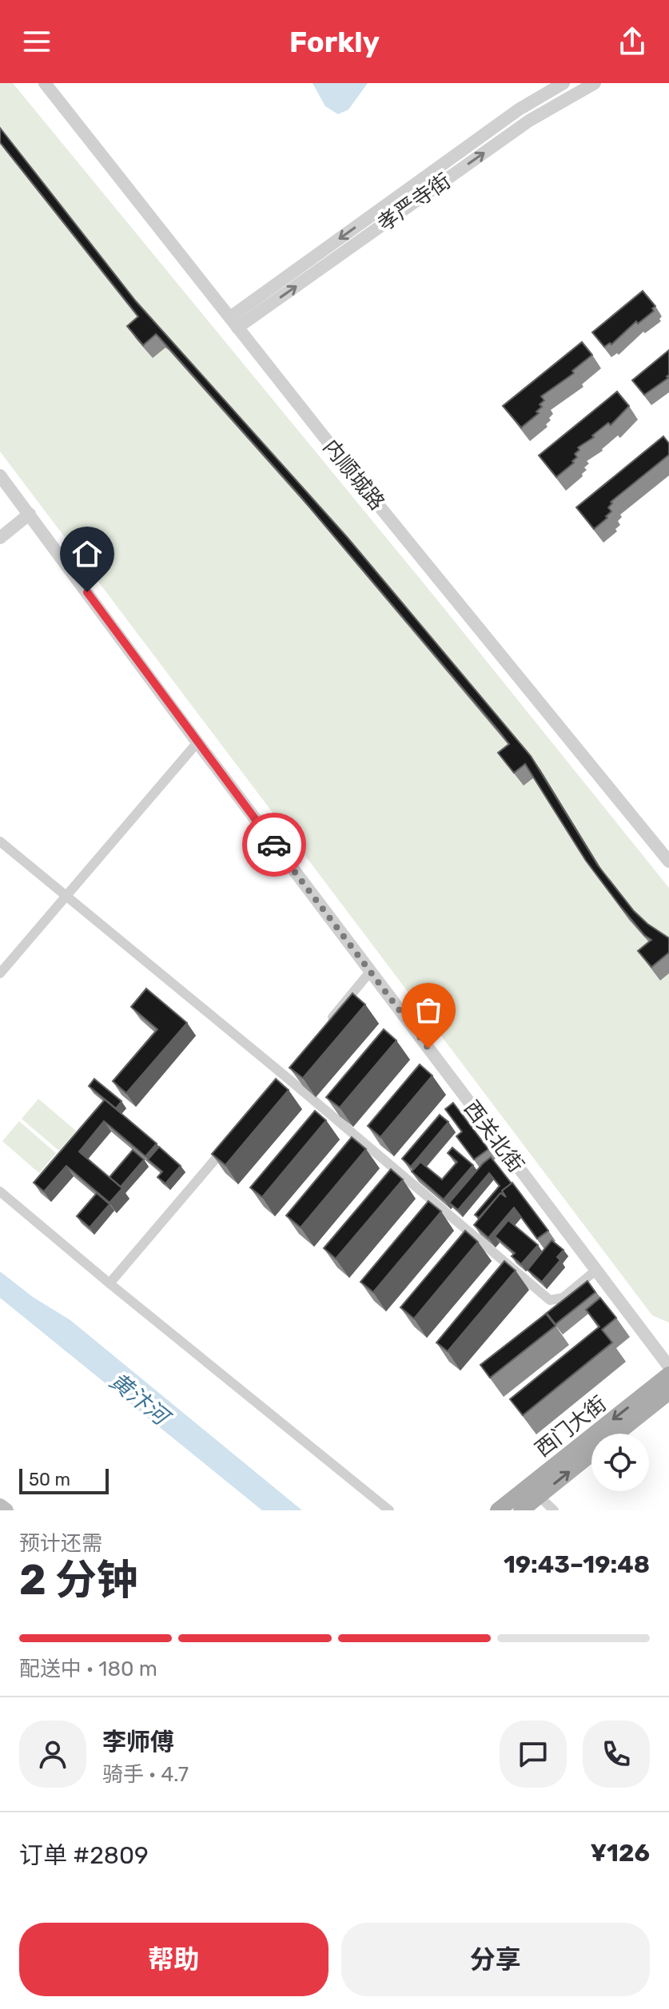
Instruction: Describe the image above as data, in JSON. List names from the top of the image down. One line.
{"streets":{"main road":["西门大街"],"street":["孝严寺街","内顺城路","西关北街"]},"crossings":[["孝严寺街","内顺城路"]],"water":["黄汴河"],"scale_bar":"50 m","page":{"header":"Forkly","scale":"50 m","heading":["2 分钟","预计还需","19:43–19:48"],"panel":["李师傅","骑手 · 4.7","订单 #2809","¥126"],"bar":"配送中 · 180 m","buttons":["帮助","分享"]}}
